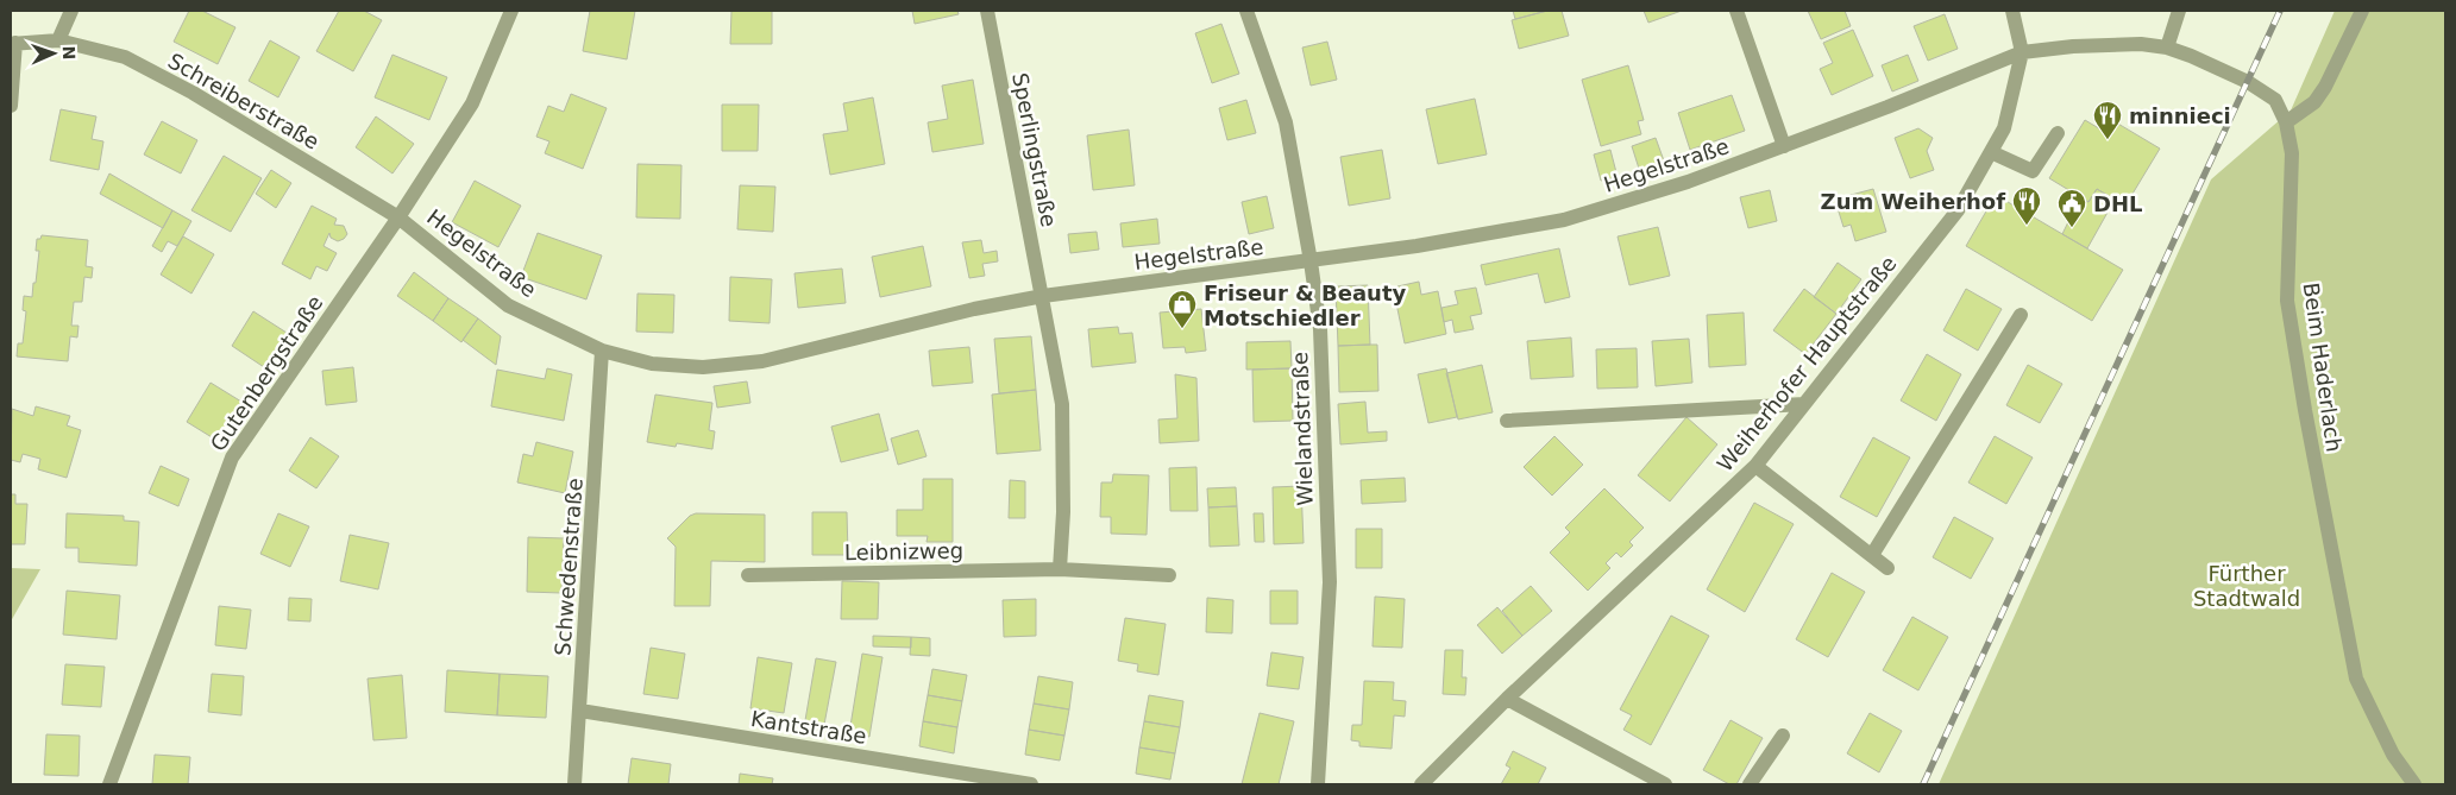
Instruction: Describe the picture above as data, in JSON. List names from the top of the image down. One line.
{"streets":{"street":["Schreiberstraße","Sperlingstraße","Hegelstraße","Weiherhofer Hauptstraße","Beim Haderlach","Gutenbergstraße","Wielandstraße","Leibnizweg","Schwedenstraße","Kantstraße"]},"crossings":[["Schreiberstraße","Hegelstraße"],["Schreiberstraße","Gutenbergstraße"],["Sperlingstraße","Hegelstraße"],["Hegelstraße","Weiherhofer Hauptstraße"],["Hegelstraße","Beim Haderlach"],["Hegelstraße","Gutenbergstraße"],["Hegelstraße","Wielandstraße"],["Hegelstraße","Schwedenstraße"],["Weiherhofer Hauptstraße","Beim Haderlach"],["Schwedenstraße","Kantstraße"]],"parks":["Fürther Stadtwald"],"places":{"restaurant":["minnieci","Zum Weiherhof"],"public building":["DHL"],"shop":["Friseur & Beauty Motschiedler"]},"north":"right"}
